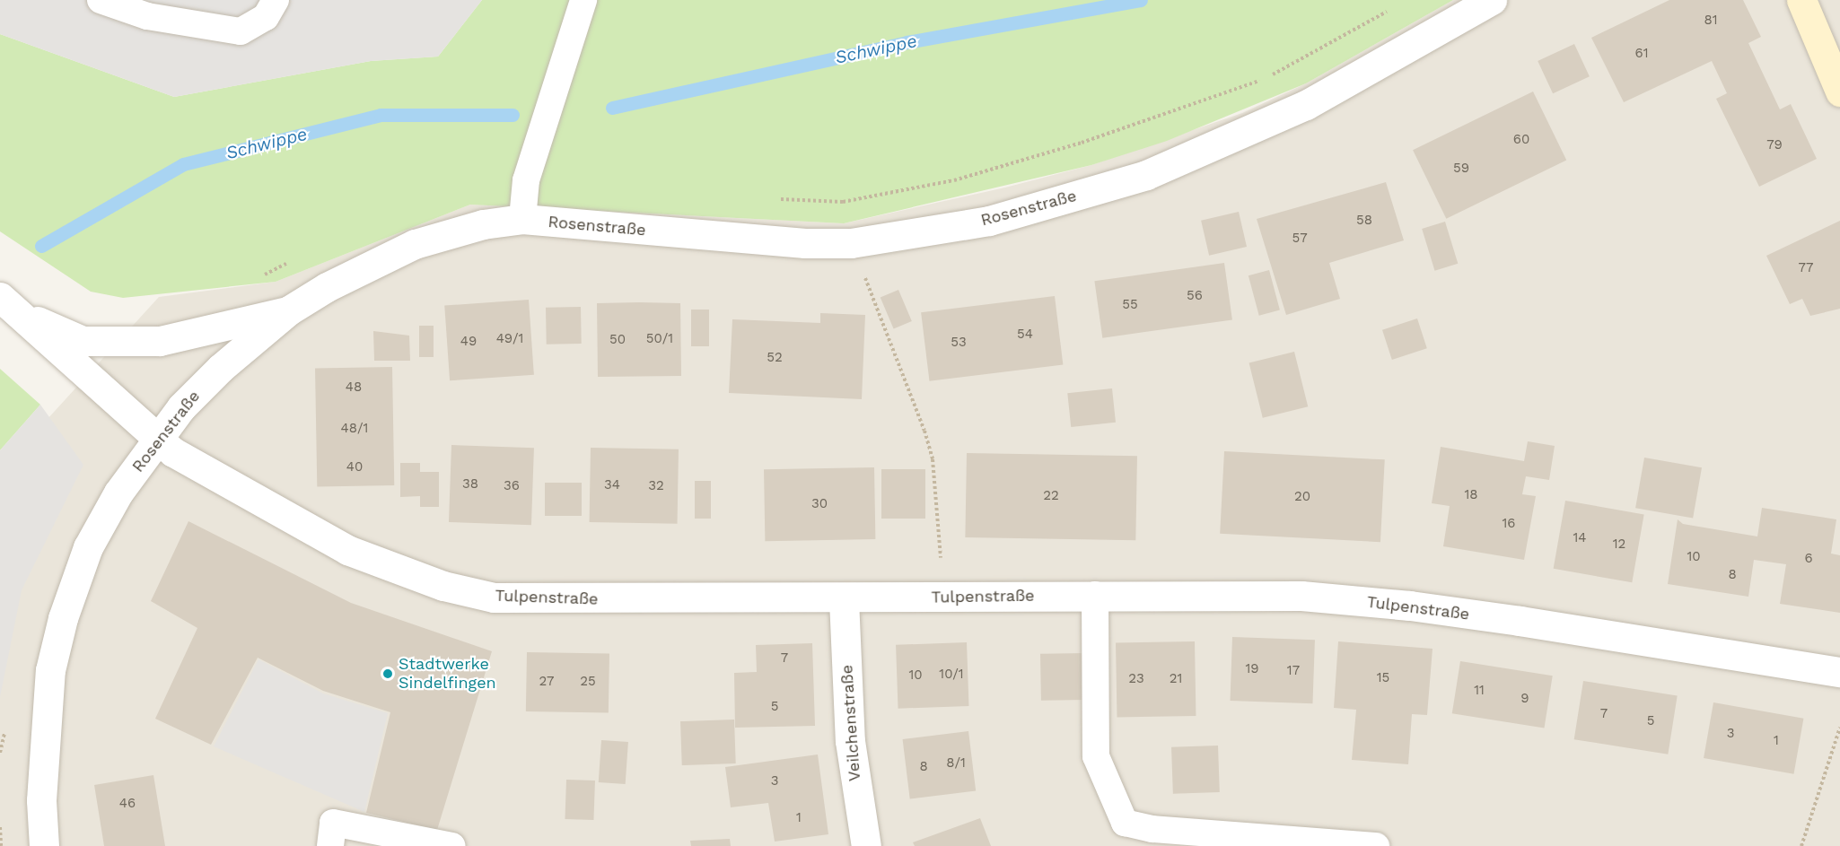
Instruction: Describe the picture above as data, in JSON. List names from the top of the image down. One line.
{"streets":{"street":["Rosenstraße","Tulpenstraße","Veilchenstraße"]},"crossings":[["Rosenstraße","Tulpenstraße"],["Tulpenstraße","Veilchenstraße"]],"water":["Schwippe"],"places":["Stadtwerke Sindelfingen"],"house_numbers":["81","61","60","79","59","58","57","77","56","55","54","49/1","50/1","50","49","53","52","48","48/1","40","38","34","36","32","18","22","20","30","16","14","12","10","6","8","7","19","17","10/1","10","15","23","21","27","25","11","9","5","7","5","3","1","8/1","8","3","46","1"]}
